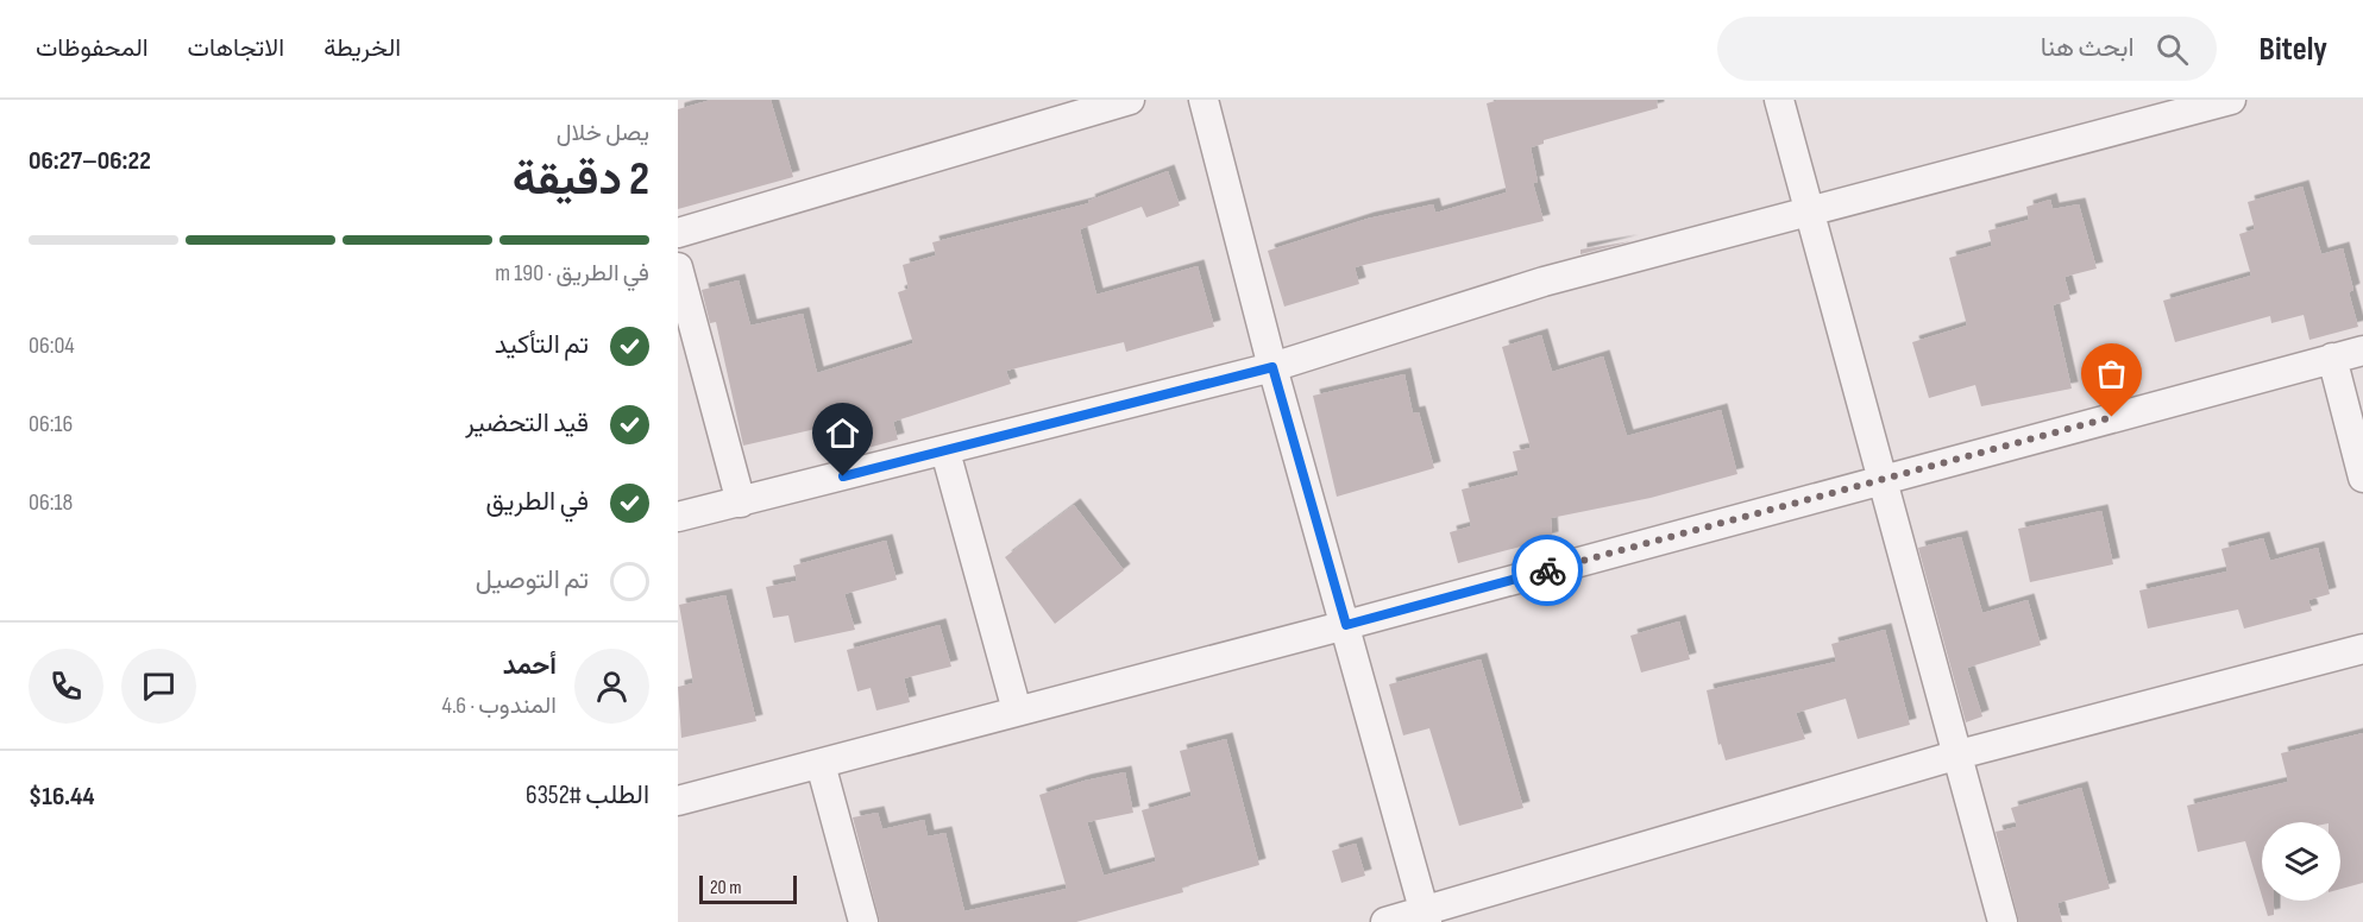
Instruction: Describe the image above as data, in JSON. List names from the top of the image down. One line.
{"scale_bar":"20 m","page":{"header":"Bitely","search":"ابحث هنا","nav":["الخريطة","الاتجاهات","المحفوظات"],"heading":["2 دقيقة","يصل خلال","06:22–06:27"],"panel":["أحمد","المندوب · 4.6","الطلب #6352","$16.44"],"bar":"في الطريق · 190 m","list":[["تم التأكيد","06:04"],["قيد التحضير","06:16"],["في الطريق","06:18"],"تم التوصيل"],"scale":"20 m"}}
